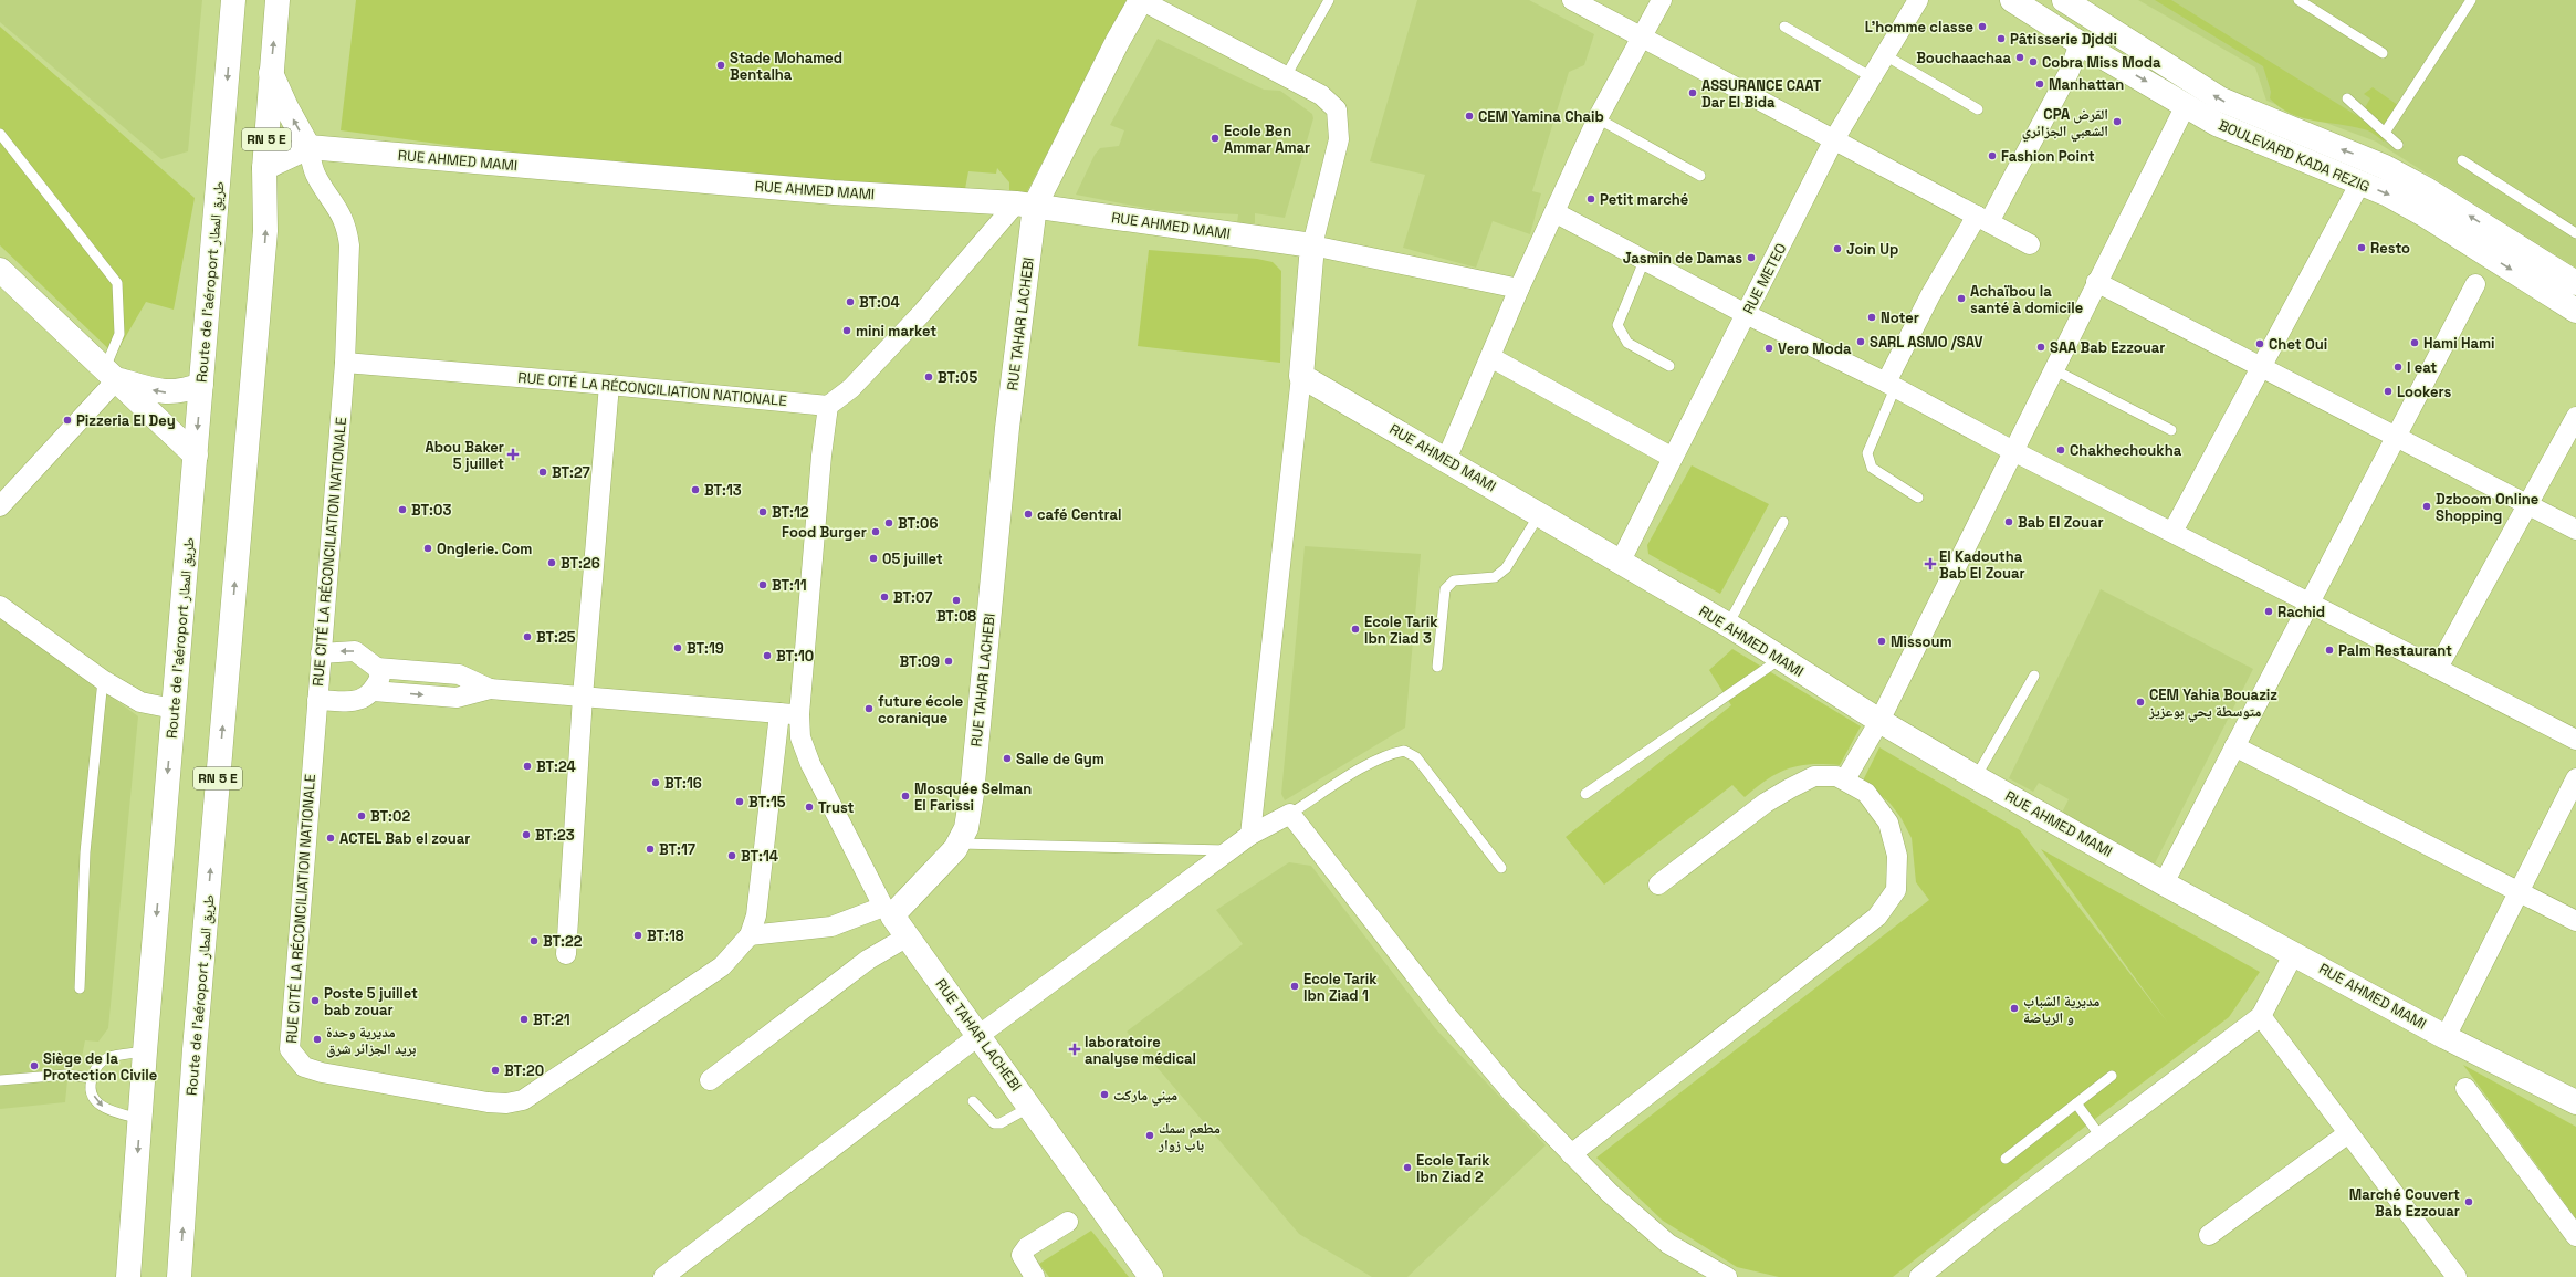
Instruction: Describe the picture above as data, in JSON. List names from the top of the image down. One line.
{"streets":{"main road":["RN 5 E","BOULEVARD KADA REZIG","RUE AHMED MAMI","Route de l'aéroport طريق المطار","RUE TAHAR LACHEBI"],"street":["RUE METEO","RUE CITÉ LA RÉCONCILIATION NATIONALE"]},"crossings":[["RUE AHMED MAMI","RUE METEO"],["RUE AHMED MAMI","RUE TAHAR LACHEBI"],["RUE AHMED MAMI","RUE CITÉ LA RÉCONCILIATION NATIONALE"]],"places":{"other":["L'homme classe","Pâtisserie Djddi","Bouchaachaa","Cobra Miss Moda","Stade Mohamed Bentalha","Manhattan","ASSURANCE CAAT Dar El Bida","CEM Yamina Chaib","CPA القرض الشعبي الجزائري","Ecole Ben Ammar Amar","Fashion Point","Petit marché","Resto","Join Up","Jasmin de Damas","Achaïbou la santé à domicile","BT:04","Noter","mini market","SARL ASMO /SAV","Hami Hami","Chet Oui","SAA Bab Ezzouar","Vero Moda","I eat","BT:05","Lookers","Pizzeria El Dey","Chakhechoukha","BT:27","BT:13","Dzboom Online Shopping","BT:03","BT:12","café Central","Bab El Zouar","BT:06","Food Burger","Onglerie. Com","05 juillet","BT:26","BT:11","BT:07","BT:08","Rachid","Ecole Tarik Ibn Ziad 3","BT:25","Missoum","BT:19","Palm Restaurant","BT:10","BT:09","CEM Yahia Bouaziz متوسطة يحي بوعزيز","future école coranique","Salle de Gym","BT:24","BT:16","Mosquée Selman El Farissi","BT:15","Trust","BT:02","BT:23","ACTEL Bab el zouar","BT:17","BT:14","BT:18","BT:22","Ecole Tarik Ibn Ziad 1","Poste 5 juillet bab zouar","مديرية الشباب و الرياضة","BT:21","مديرية وحدة بريد الجزائر شرق","Siège de la Protection Civile","BT:20","ميني ماركت","مطعم سمك باب زوار","Ecole Tarik Ibn Ziad 2","Marché Couvert Bab Ezzouar"],"health":["Abou Baker 5 juillet","El Kadoutha Bab El Zouar","laboratoire analyse médical"]}}
